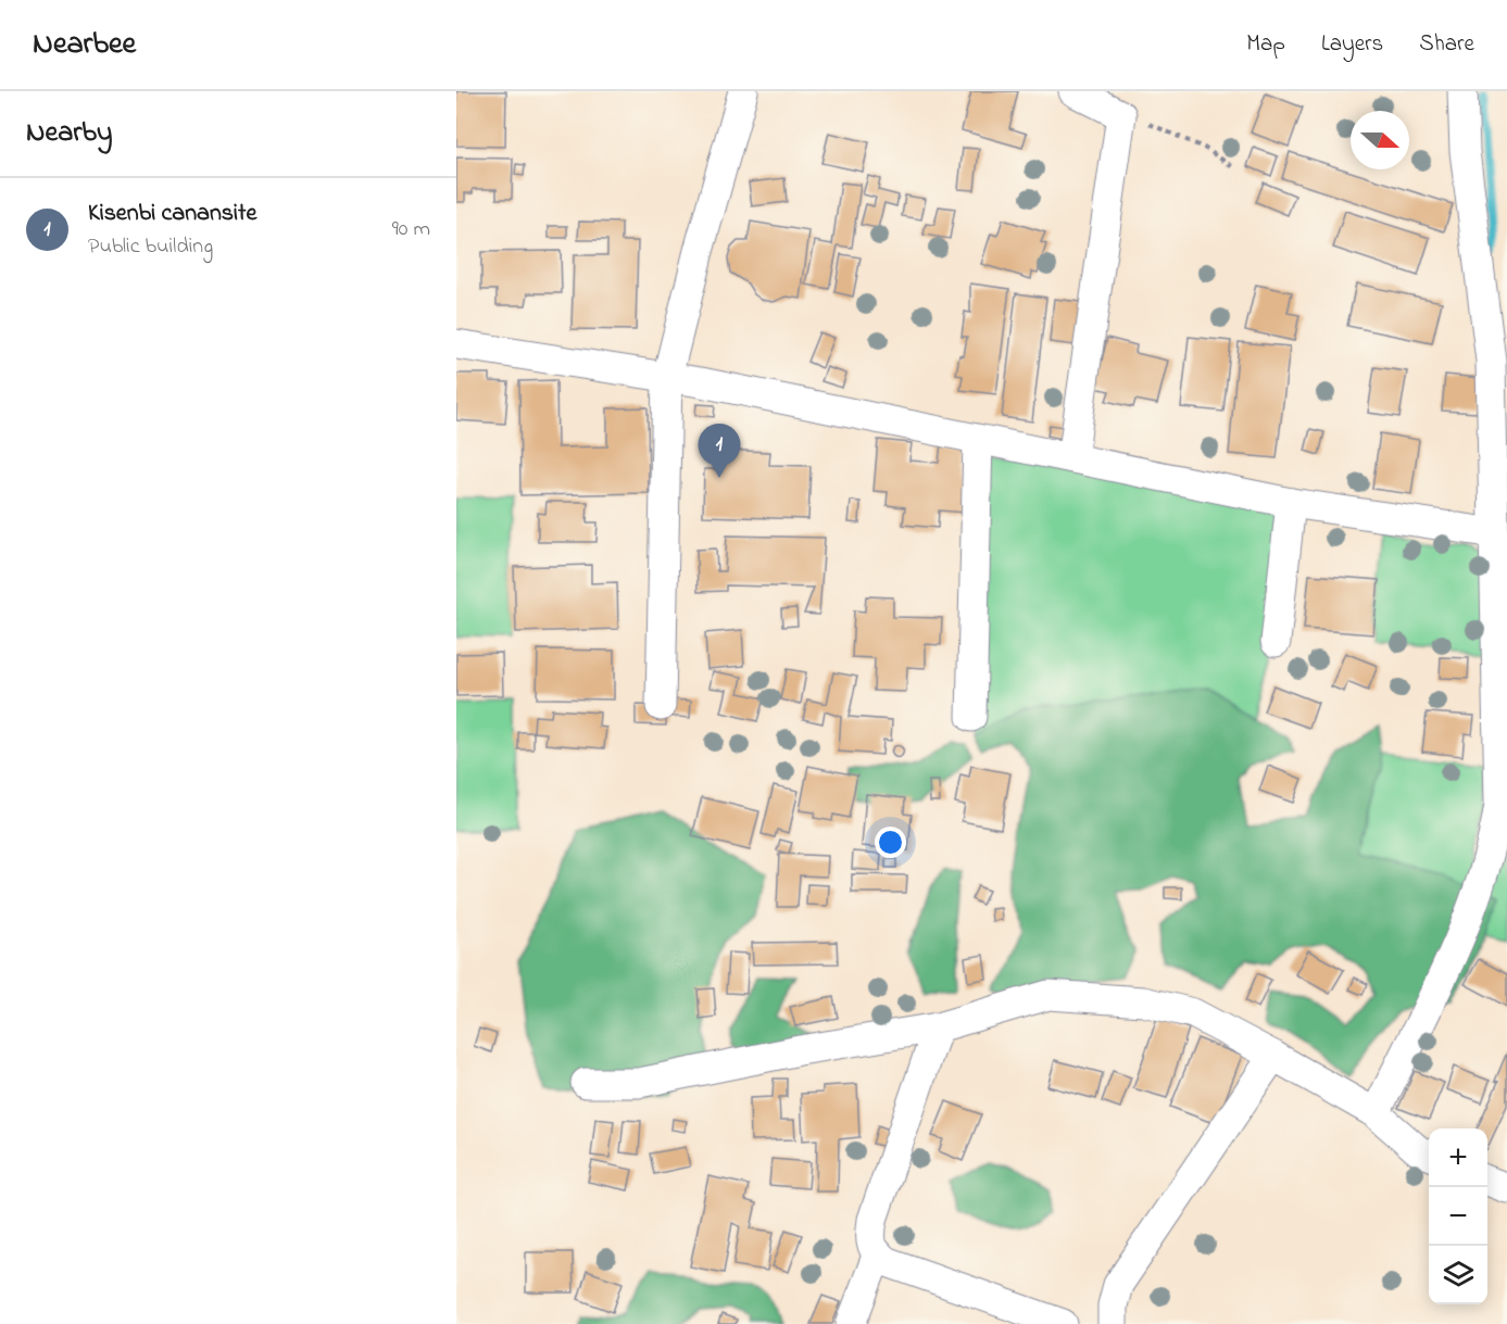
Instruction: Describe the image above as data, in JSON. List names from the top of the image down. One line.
{"north":"right","page":{"header":"Nearbee","nav":["Map","Layers","Share"],"heading":"Nearby","list":[{"mark":"1","name":"Kisenbi canansite","note":"Public building","value":"90 m"}],"pins":"1","map_buttons":["+","−"]}}
